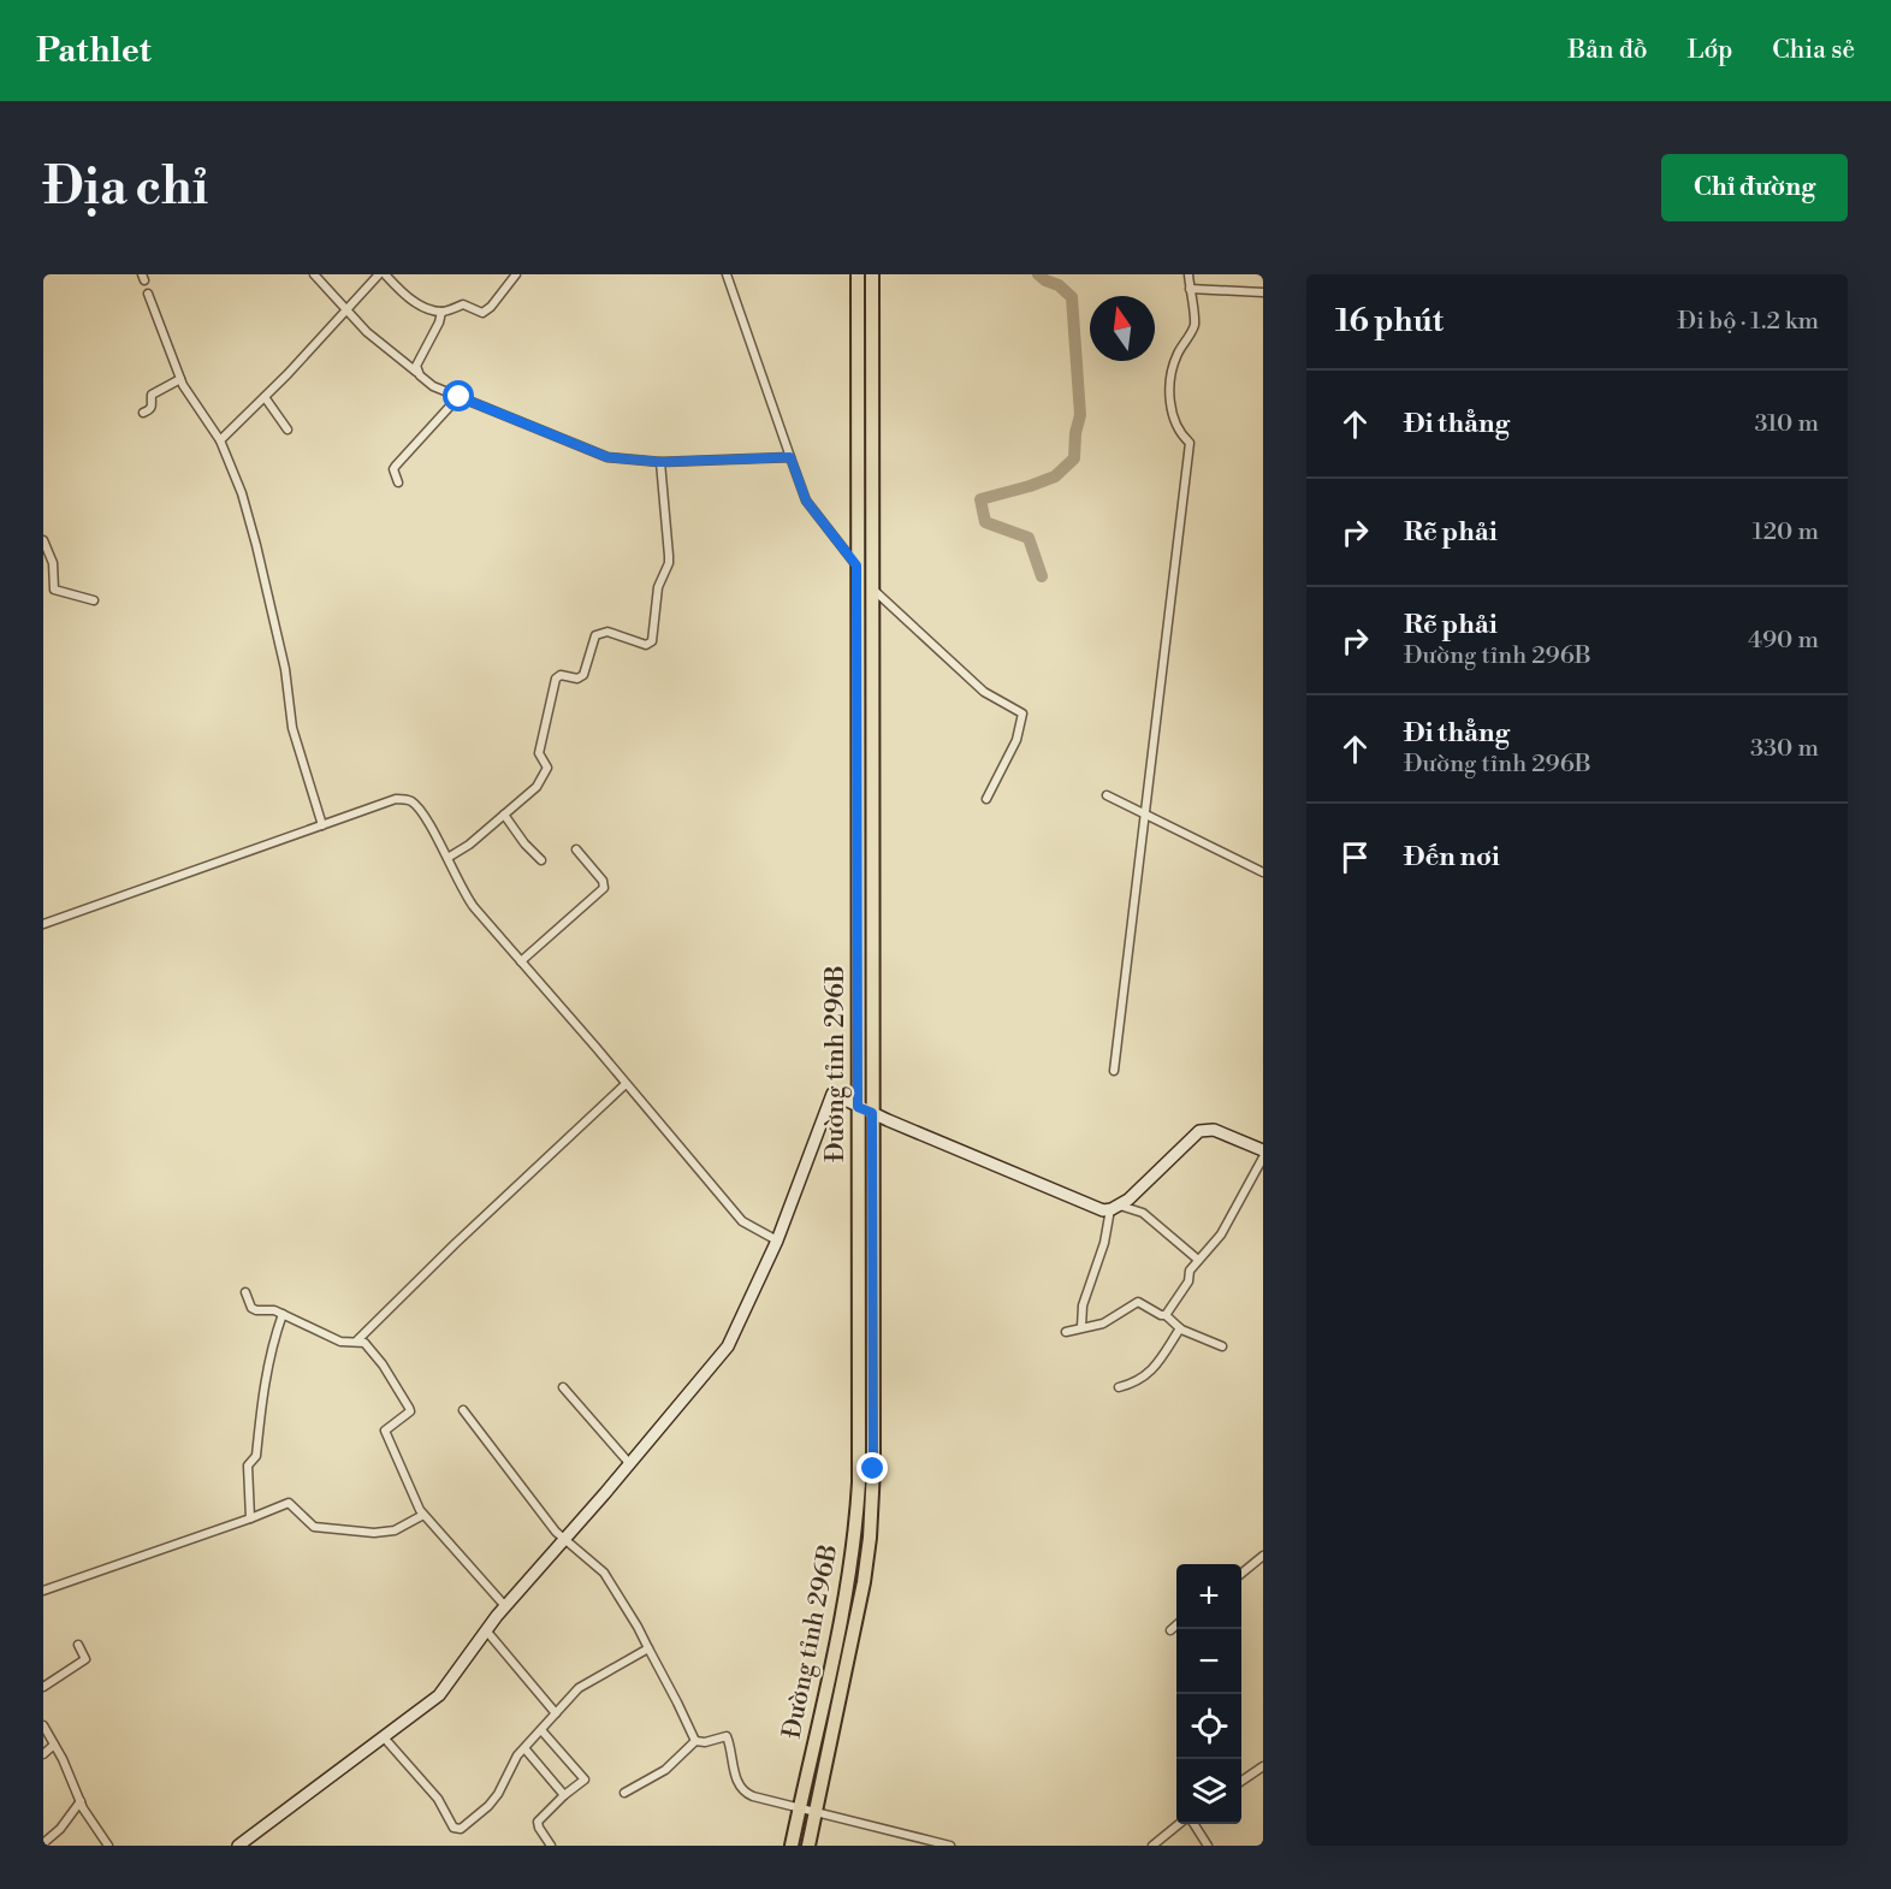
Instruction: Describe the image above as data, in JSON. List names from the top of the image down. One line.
{"streets":{"main road":["Đường tỉnh 296B"]},"north":"top","page":{"header":"Pathlet","nav":["Bản đồ","Lớp","Chia sẻ"],"buttons":"Chỉ đường","title":"Địa chỉ","heading":["16 phút","Đi bộ · 1.2 km"],"list":[["Đi thẳng","310 m"],["Rẽ phải","120 m"],["Rẽ phải","Đường tỉnh 296B","490 m"],["Đi thẳng","Đường tỉnh 296B","330 m"],"Đến nơi"],"map_buttons":["+","−"]}}
